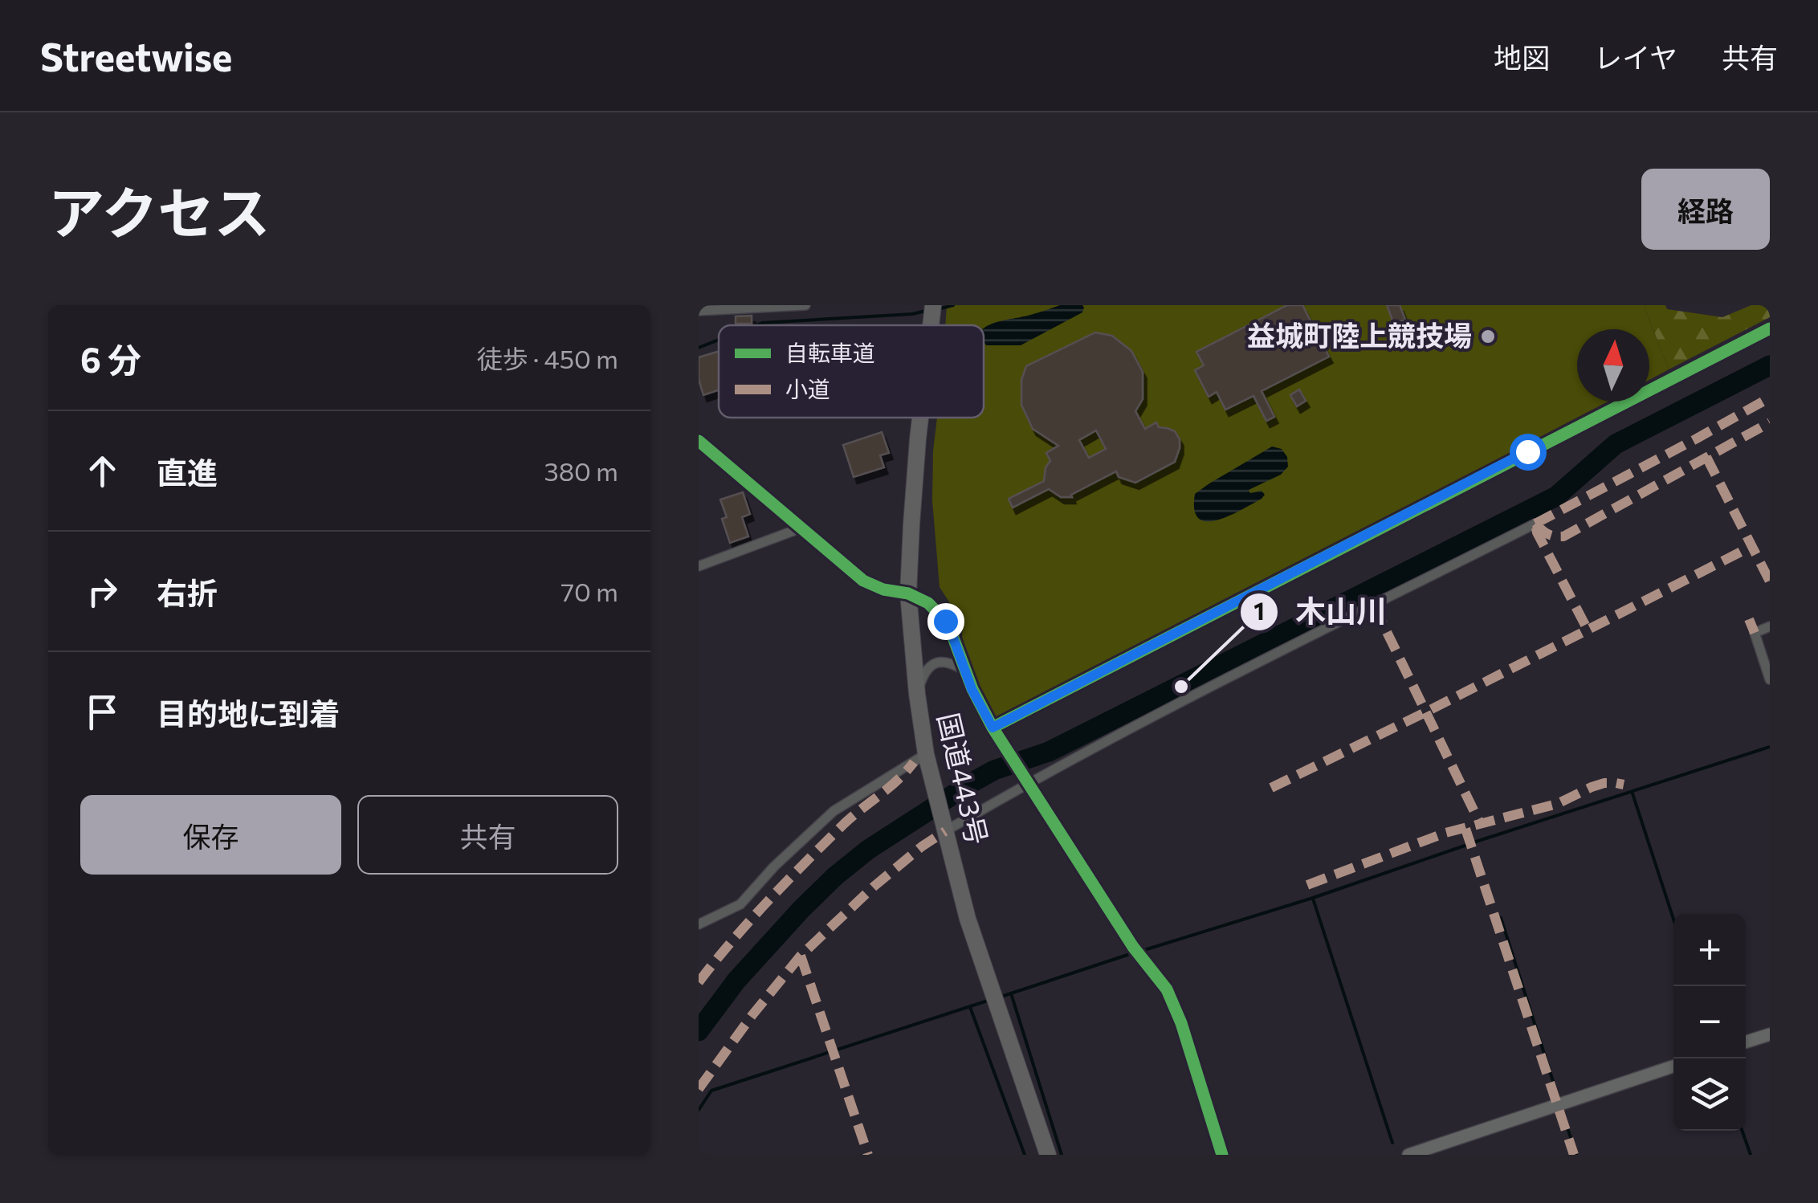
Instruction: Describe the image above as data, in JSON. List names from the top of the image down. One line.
{"streets":{"highway":["国道443号"]},"places":["益城町陸上競技場","木山川"],"legend":["自転車道","小道"],"north":"top","page":{"header":"Streetwise","nav":["地図","レイヤ","共有"],"title":"アクセス","buttons":["経路",["保存","共有"]],"heading":["6 分","徒歩 · 450 m"],"list":[["直進","380 m"],["右折","70 m"],"目的地に到着"],"map_buttons":["+","−"]}}
